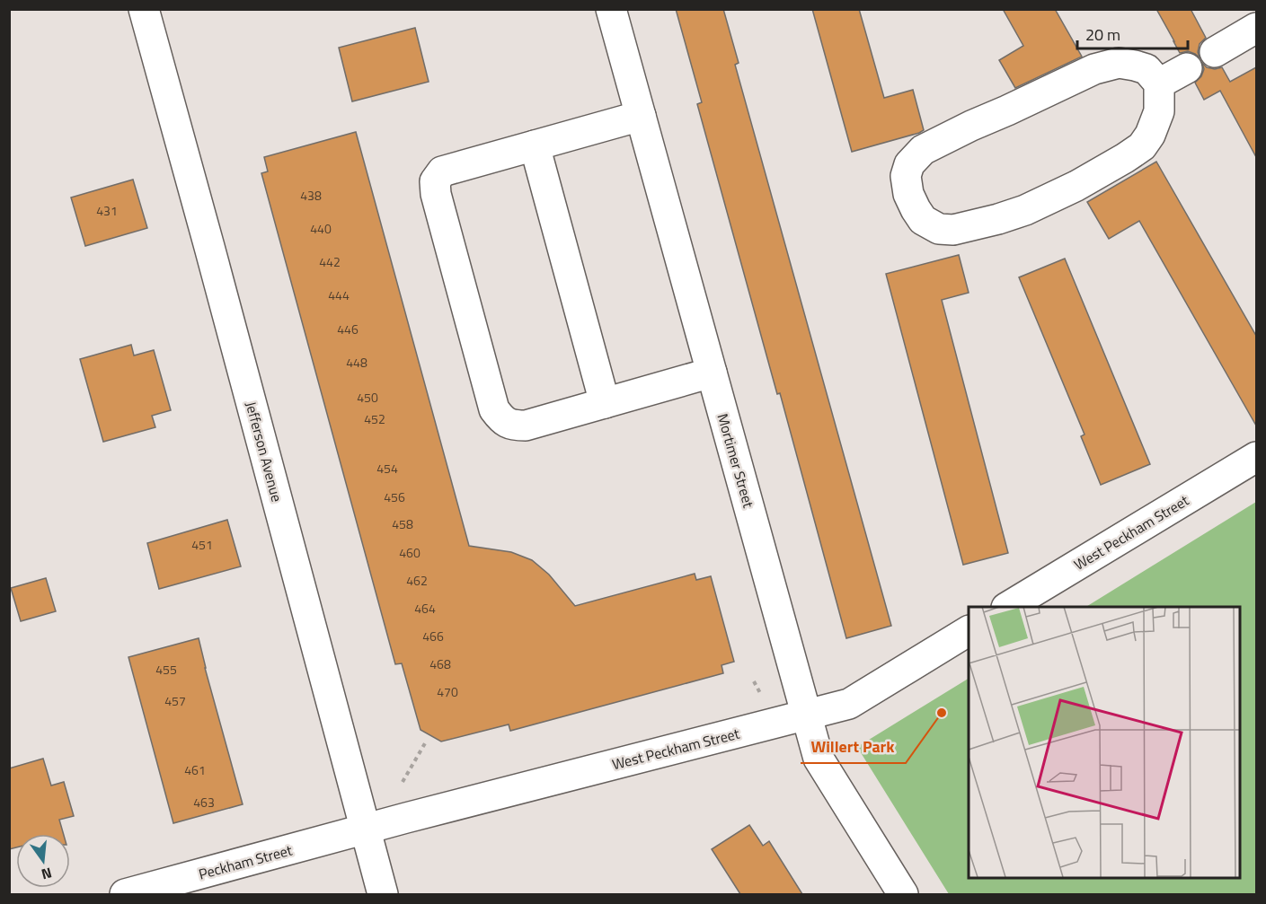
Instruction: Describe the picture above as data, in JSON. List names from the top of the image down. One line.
{"streets":{"street":["Jefferson Avenue","Mortimer Street","West Peckham Street","Peckham Street"]},"crossings":[["Jefferson Avenue","West Peckham Street"],["Jefferson Avenue","Peckham Street"],["Mortimer Street","West Peckham Street"],["West Peckham Street","Peckham Street"]],"places":["Willert Park"],"house_numbers":["438","431","440","442","444","446","448","450","452","454","456","458","451","460","462","464","466","468","455","470","457","461","463"],"scale_bar":"20 m","north":"bottom"}
